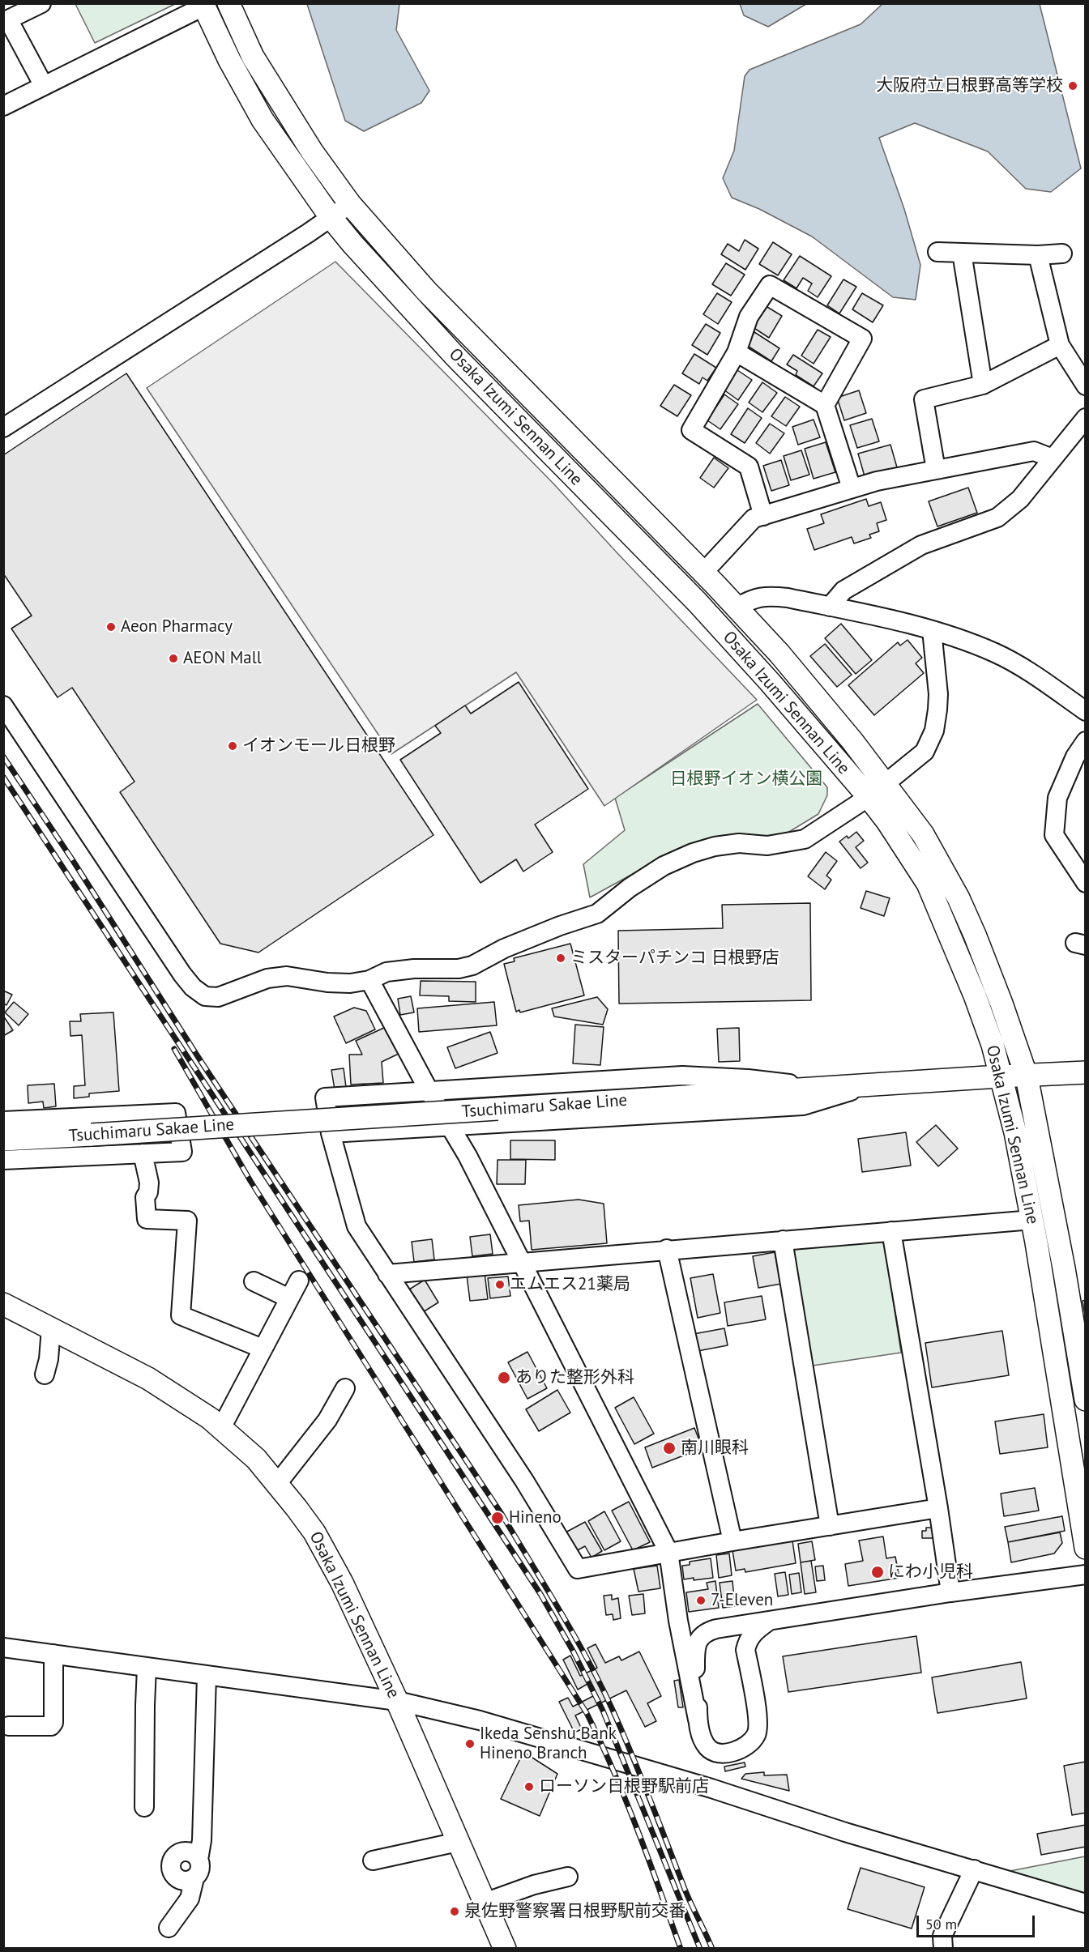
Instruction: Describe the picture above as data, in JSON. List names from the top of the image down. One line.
{"streets":{"main road":["Osaka Izumi Sennan Line","Tsuchimaru Sakae Line"]},"crossings":[["Osaka Izumi Sennan Line","Tsuchimaru Sakae Line"]],"parks":["日根野イオン横公園"],"places":["大阪府立日根野高等学校","Aeon Pharmacy","AEON Mall","イオンモール日根野","ミスターパチンコ 日根野店","エムエス21薬局","ありた整形外科","南川眼科","Hineno","にわ小児科","7-Eleven","Ikeda Senshu Bank Hineno Branch","ローソン日根野駅前店","泉佐野警察署日根野駅前交番"],"scale_bar":"50 m"}
